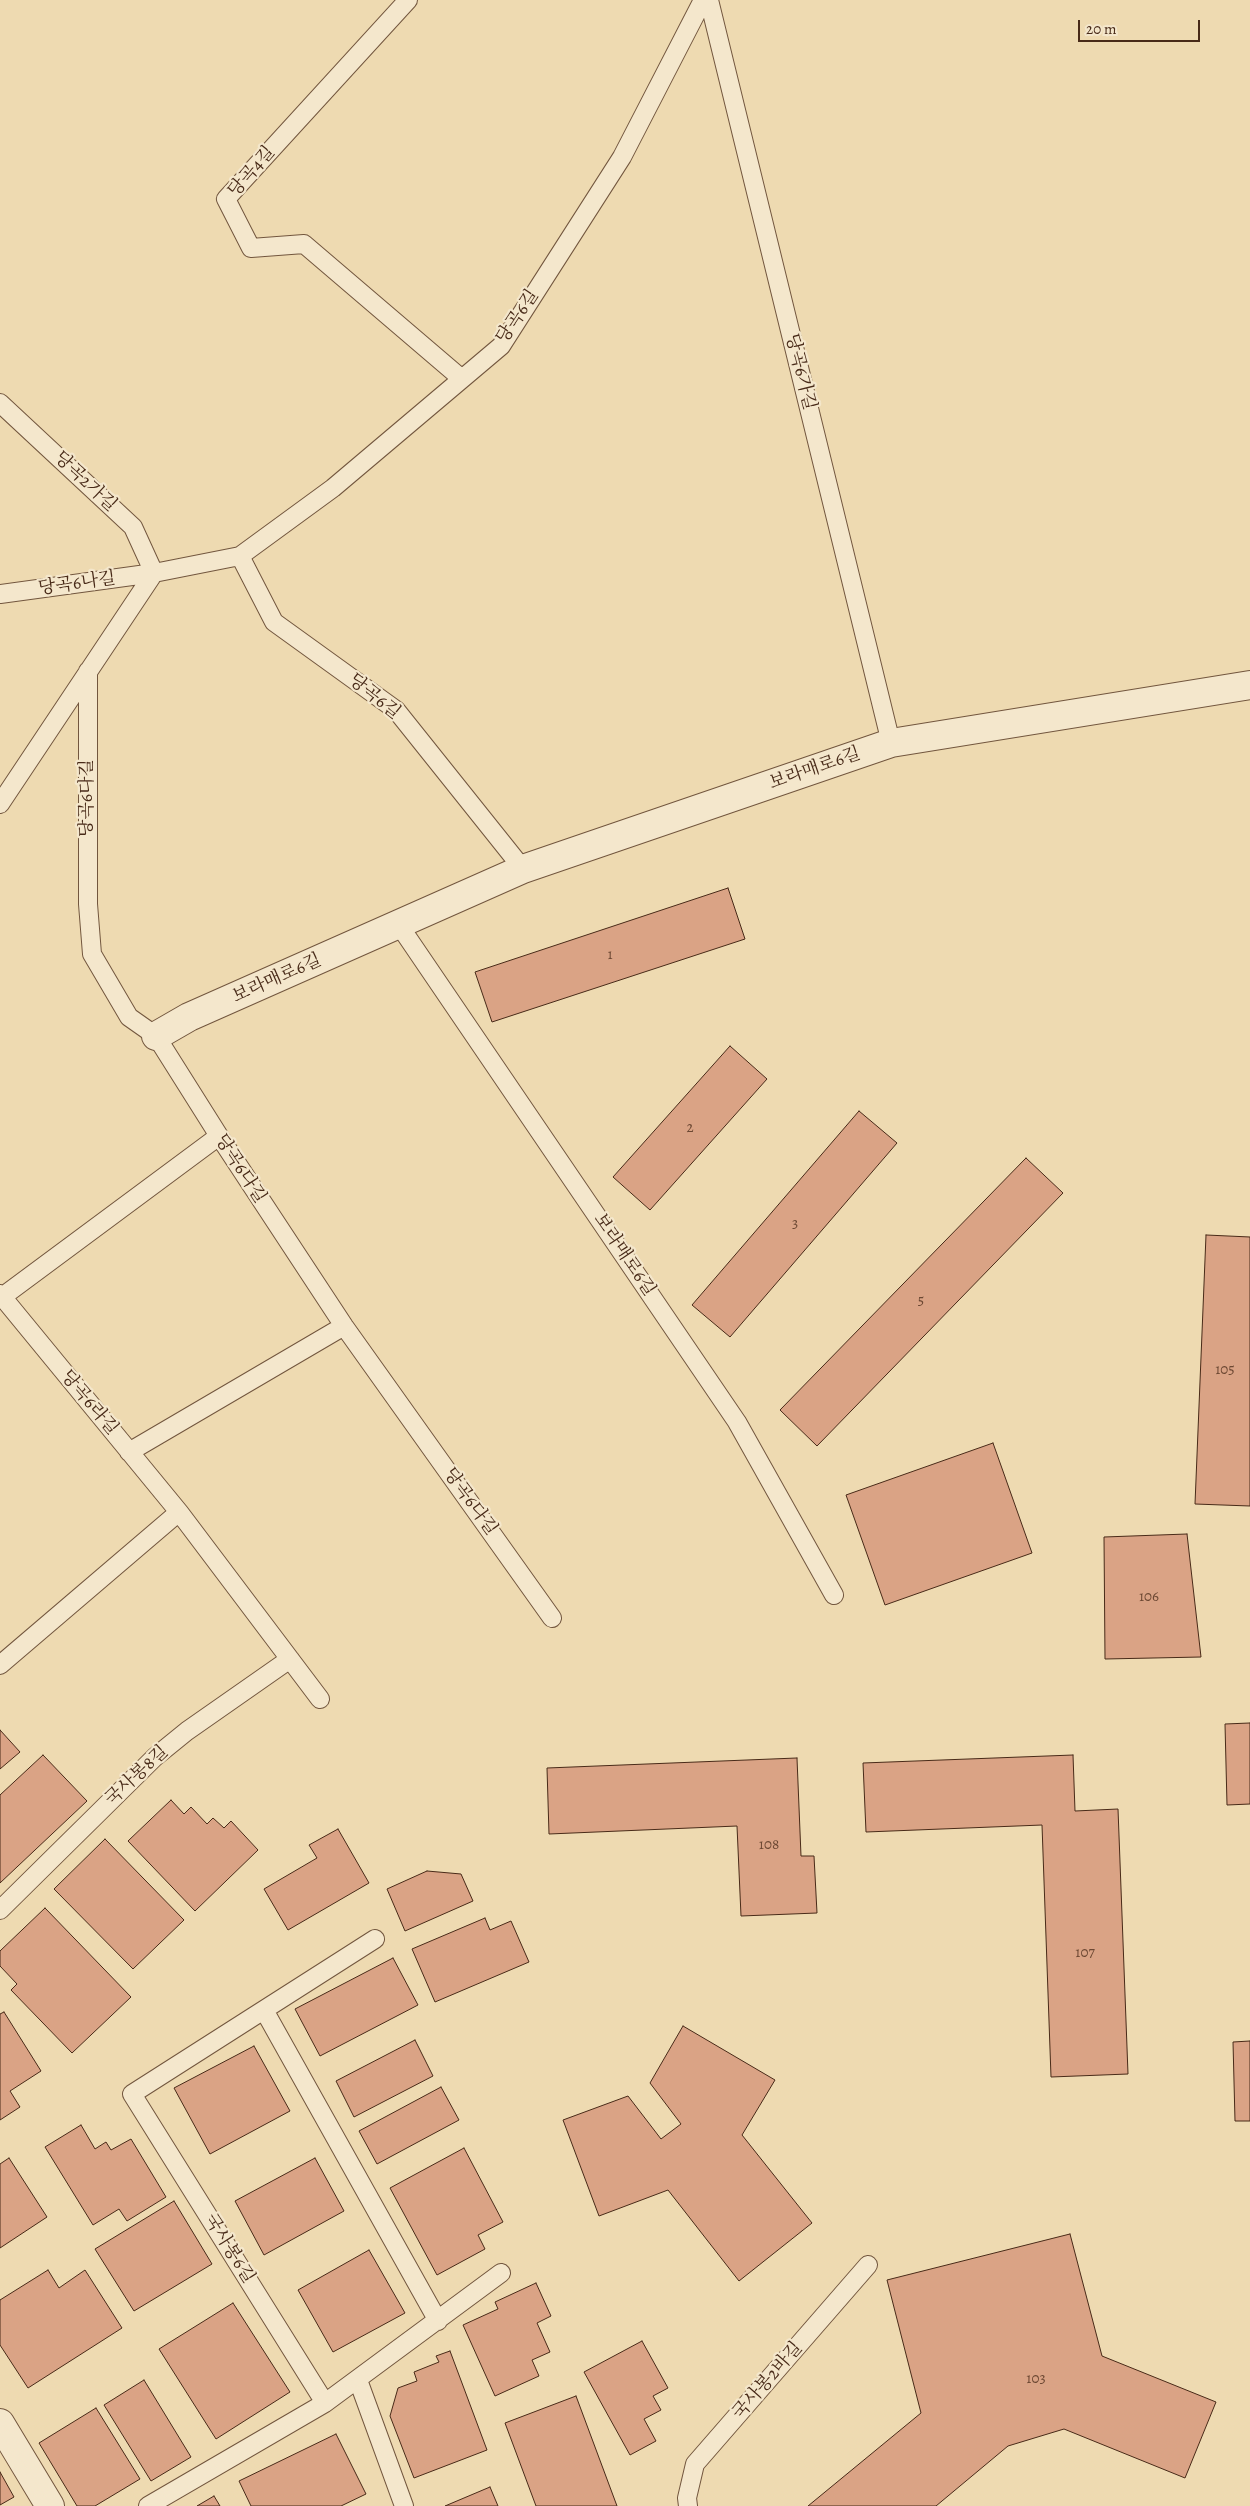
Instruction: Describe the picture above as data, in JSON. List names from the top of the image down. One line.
{"streets":{"street":["보라매로6길"],"lane":["당곡4길","당곡6길","당곡6가길","당곡2가길","당곡6나길","당곡6다길","당곡6라길","국사봉8길","국사봉6길","국사봉2바길"]},"crossings":[["당곡4길","당곡6길"],["당곡6길","당곡2가길"],["당곡6길","당곡6나길"],["당곡6길","보라매로6길"],["당곡6가길","보라매로6길"],["당곡2가길","당곡6나길"],["보라매로6길","당곡6다길"],["당곡6라길","국사봉8길"]],"house_numbers":["1","2","3","5","105","106","108","107","103"],"scale_bar":"20 m"}
